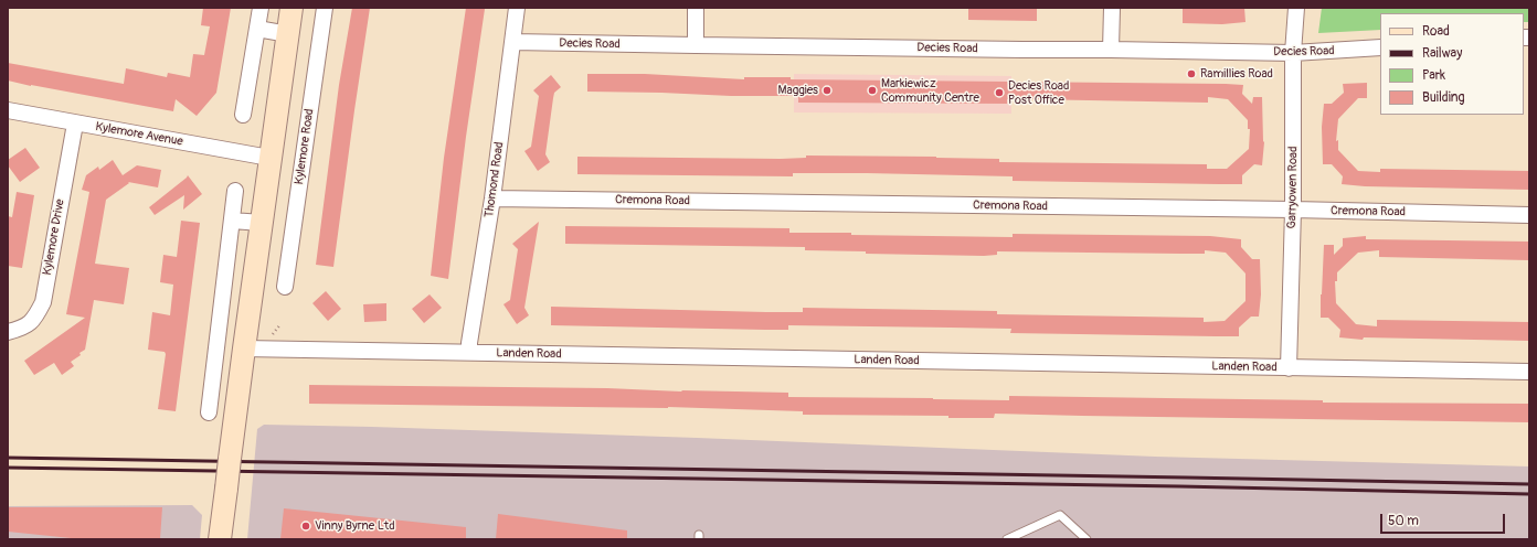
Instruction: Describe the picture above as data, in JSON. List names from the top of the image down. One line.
{"streets":{"street":["Decies Road","Kylemore Avenue","Kylemore Road","Thomond Road","Garryowen Road","Cremona Road","Kylemore Drive","Landen Road"]},"crossings":[["Decies Road","Thomond Road"],["Decies Road","Garryowen Road"],["Kylemore Avenue","Kylemore Drive"],["Thomond Road","Cremona Road"],["Thomond Road","Landen Road"],["Garryowen Road","Cremona Road"],["Garryowen Road","Landen Road"]],"places":["Ramillies Road","Maggies","Markiewicz Community Centre","Decies Road Post Office","Vinny Byrne Ltd"],"legend":["Road","Railway","Park","Building"],"scale_bar":"50 m"}
